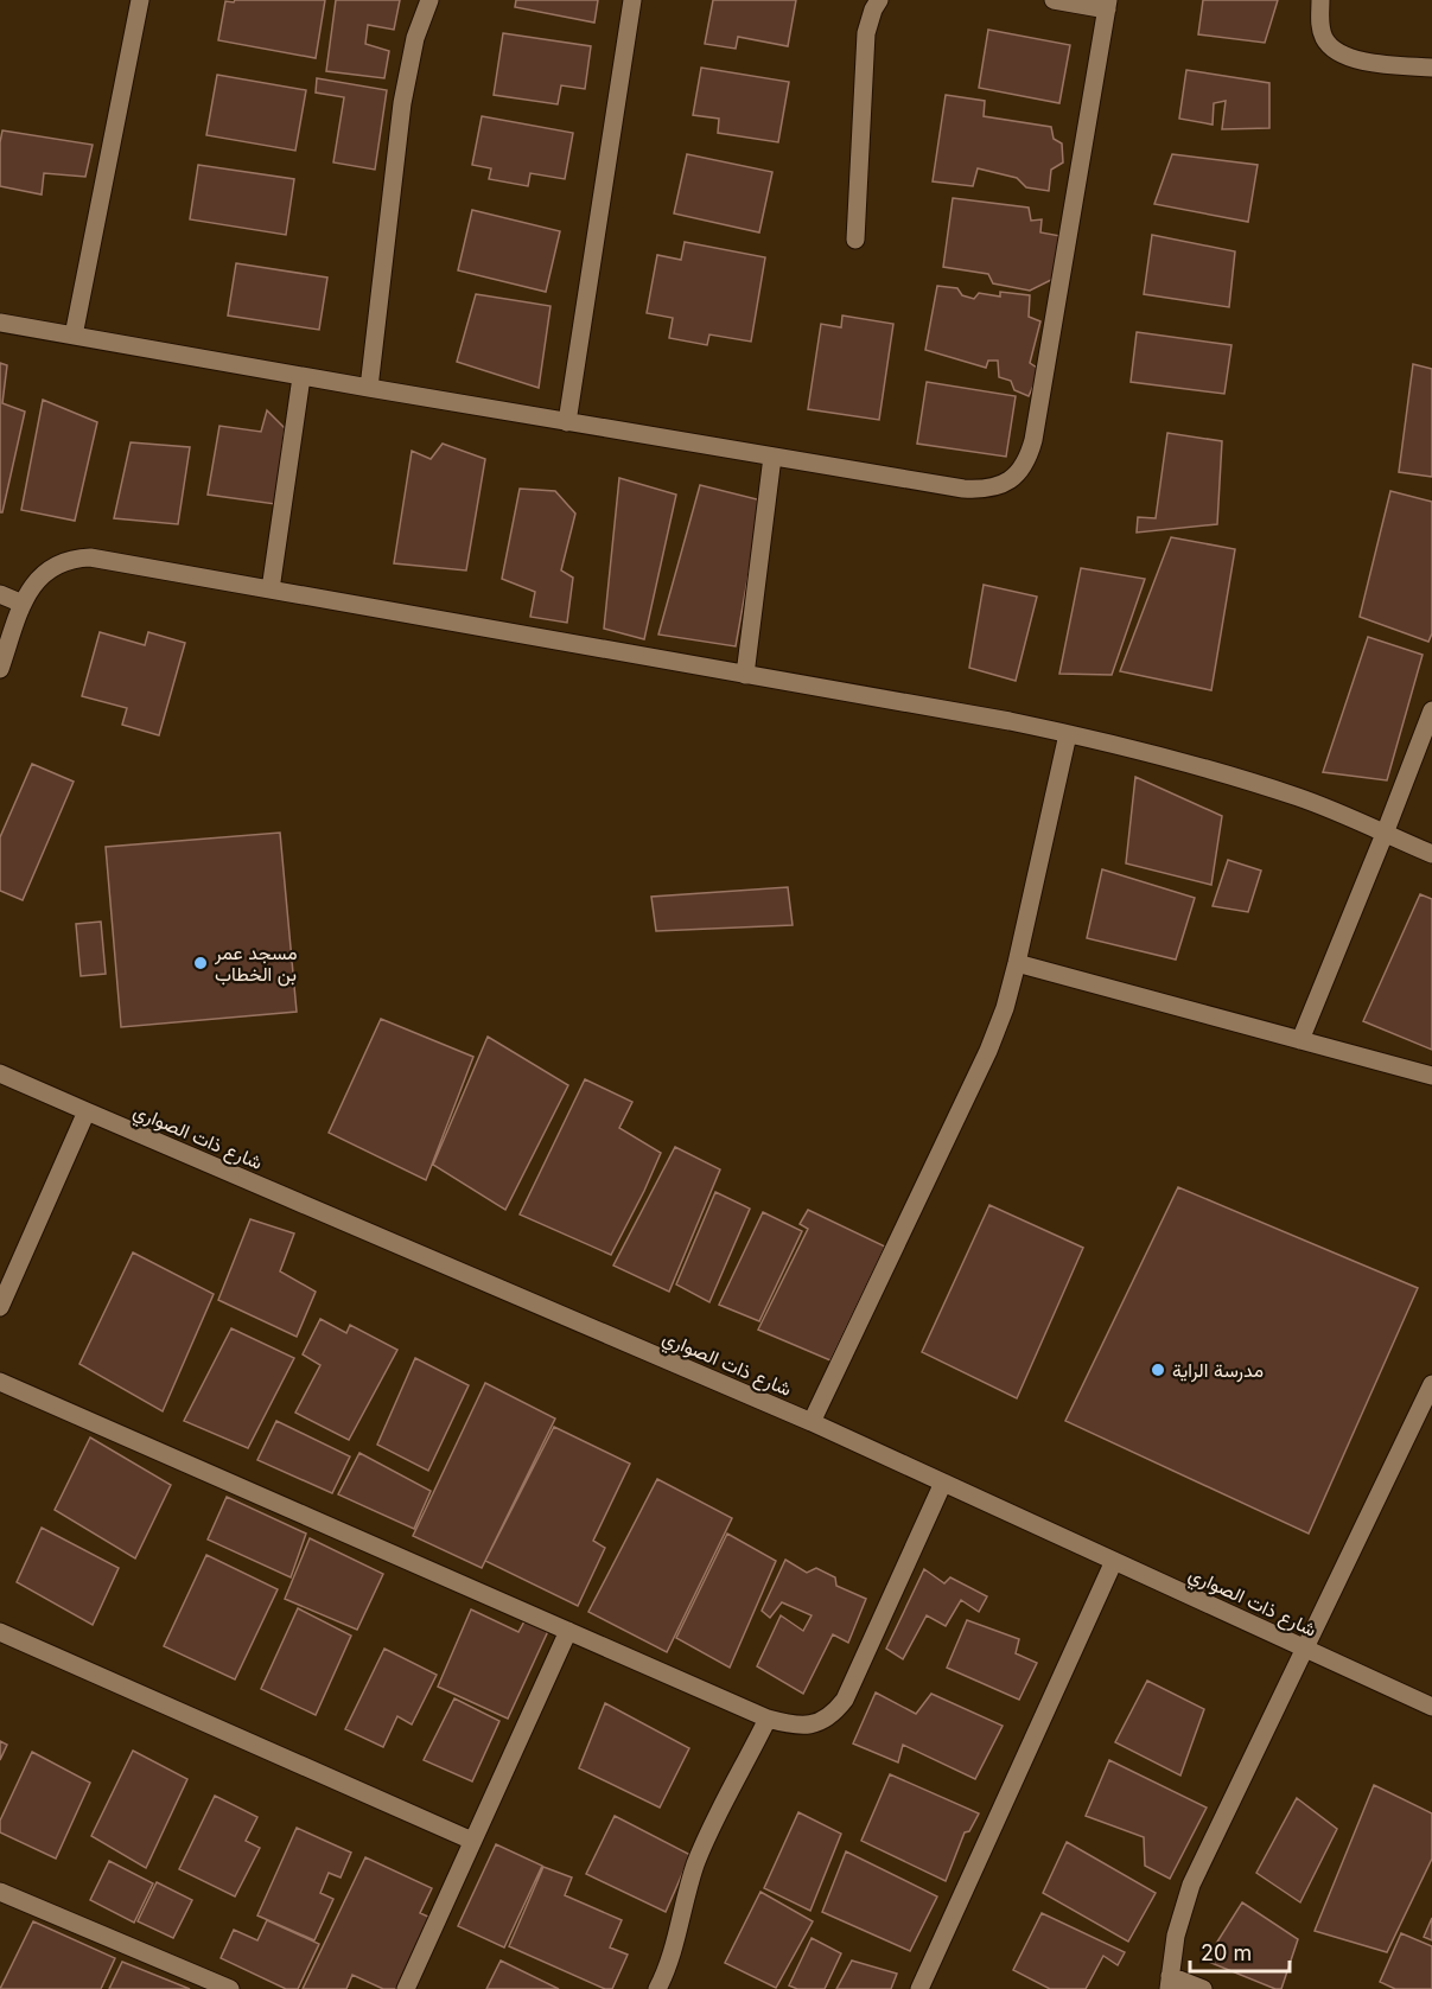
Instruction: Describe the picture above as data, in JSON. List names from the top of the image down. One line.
{"streets":{"street":["شارع ذات الصواري"]},"places":["مسجد عمر بن الخطاب","مدرسة الراية"],"scale_bar":"20 m"}
